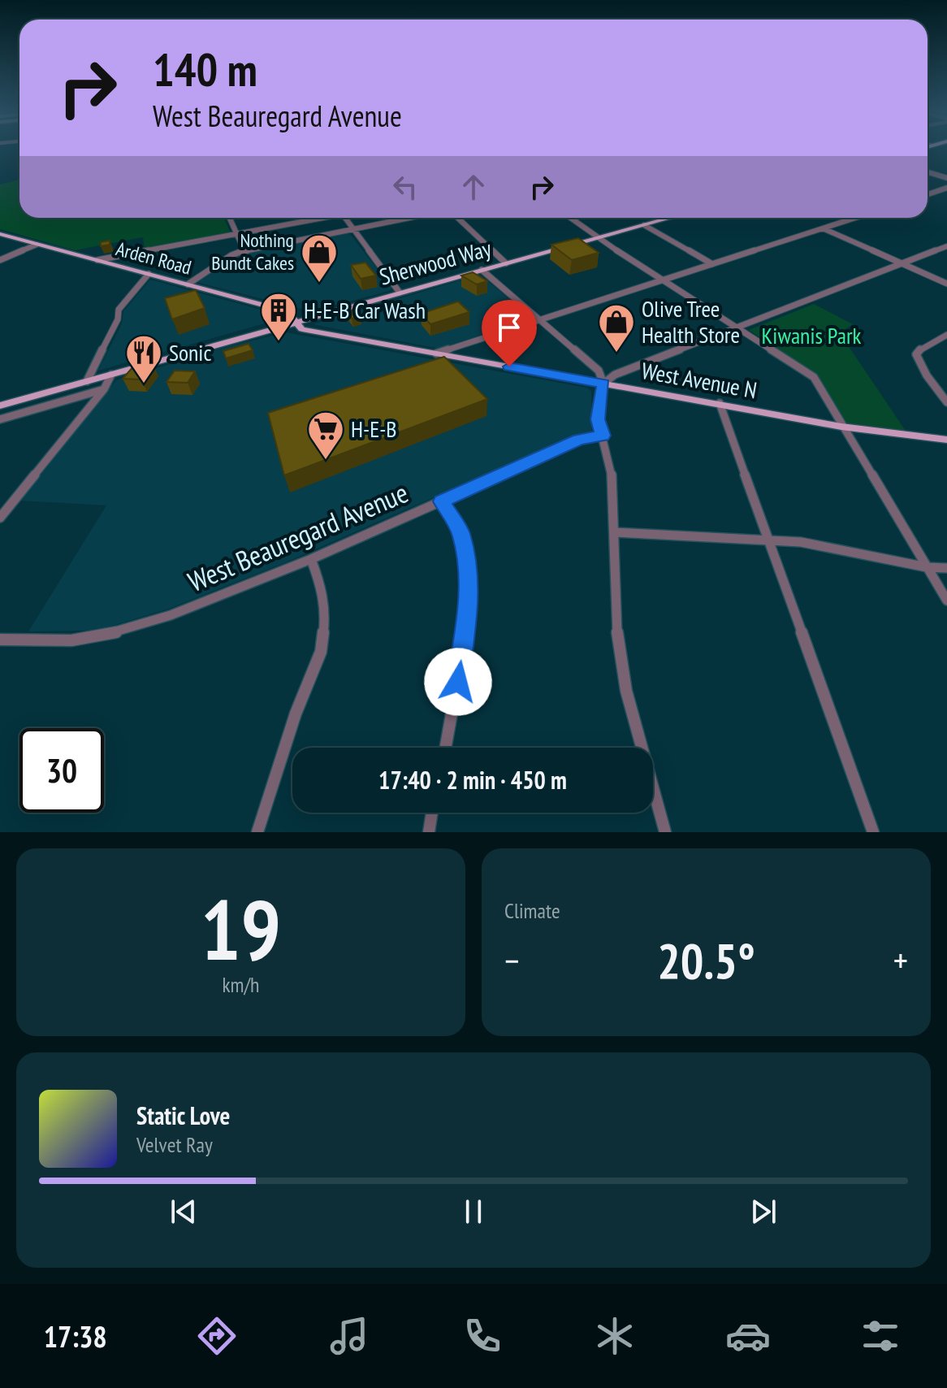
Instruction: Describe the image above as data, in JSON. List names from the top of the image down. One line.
{"streets":{"main road":["Arden Road","Sherwood Way","West Avenue N"],"street":["West Beauregard Avenue"]},"crossings":[["Arden Road","Sherwood Way"],["Arden Road","West Avenue N"],["Sherwood Way","West Avenue N"]],"parks":["Kiwanis Park"],"places":{"shop":["Nothing Bundt Cakes","Olive Tree Health Store"],"building":["H-E-B Car Wash"],"restaurant":["Sonic"],"supermarket":["H-E-B"]},"page":{"turn":["140 m","West Beauregard Avenue"],"limit":"30","trip":"17:40 · 2 min · 450 m","tile":[["19","km/h"],"Climate"],"heat":["−","20.5°","+"],"song":["Static Love","Velvet Ray"],"tabs":"17:38"}}
